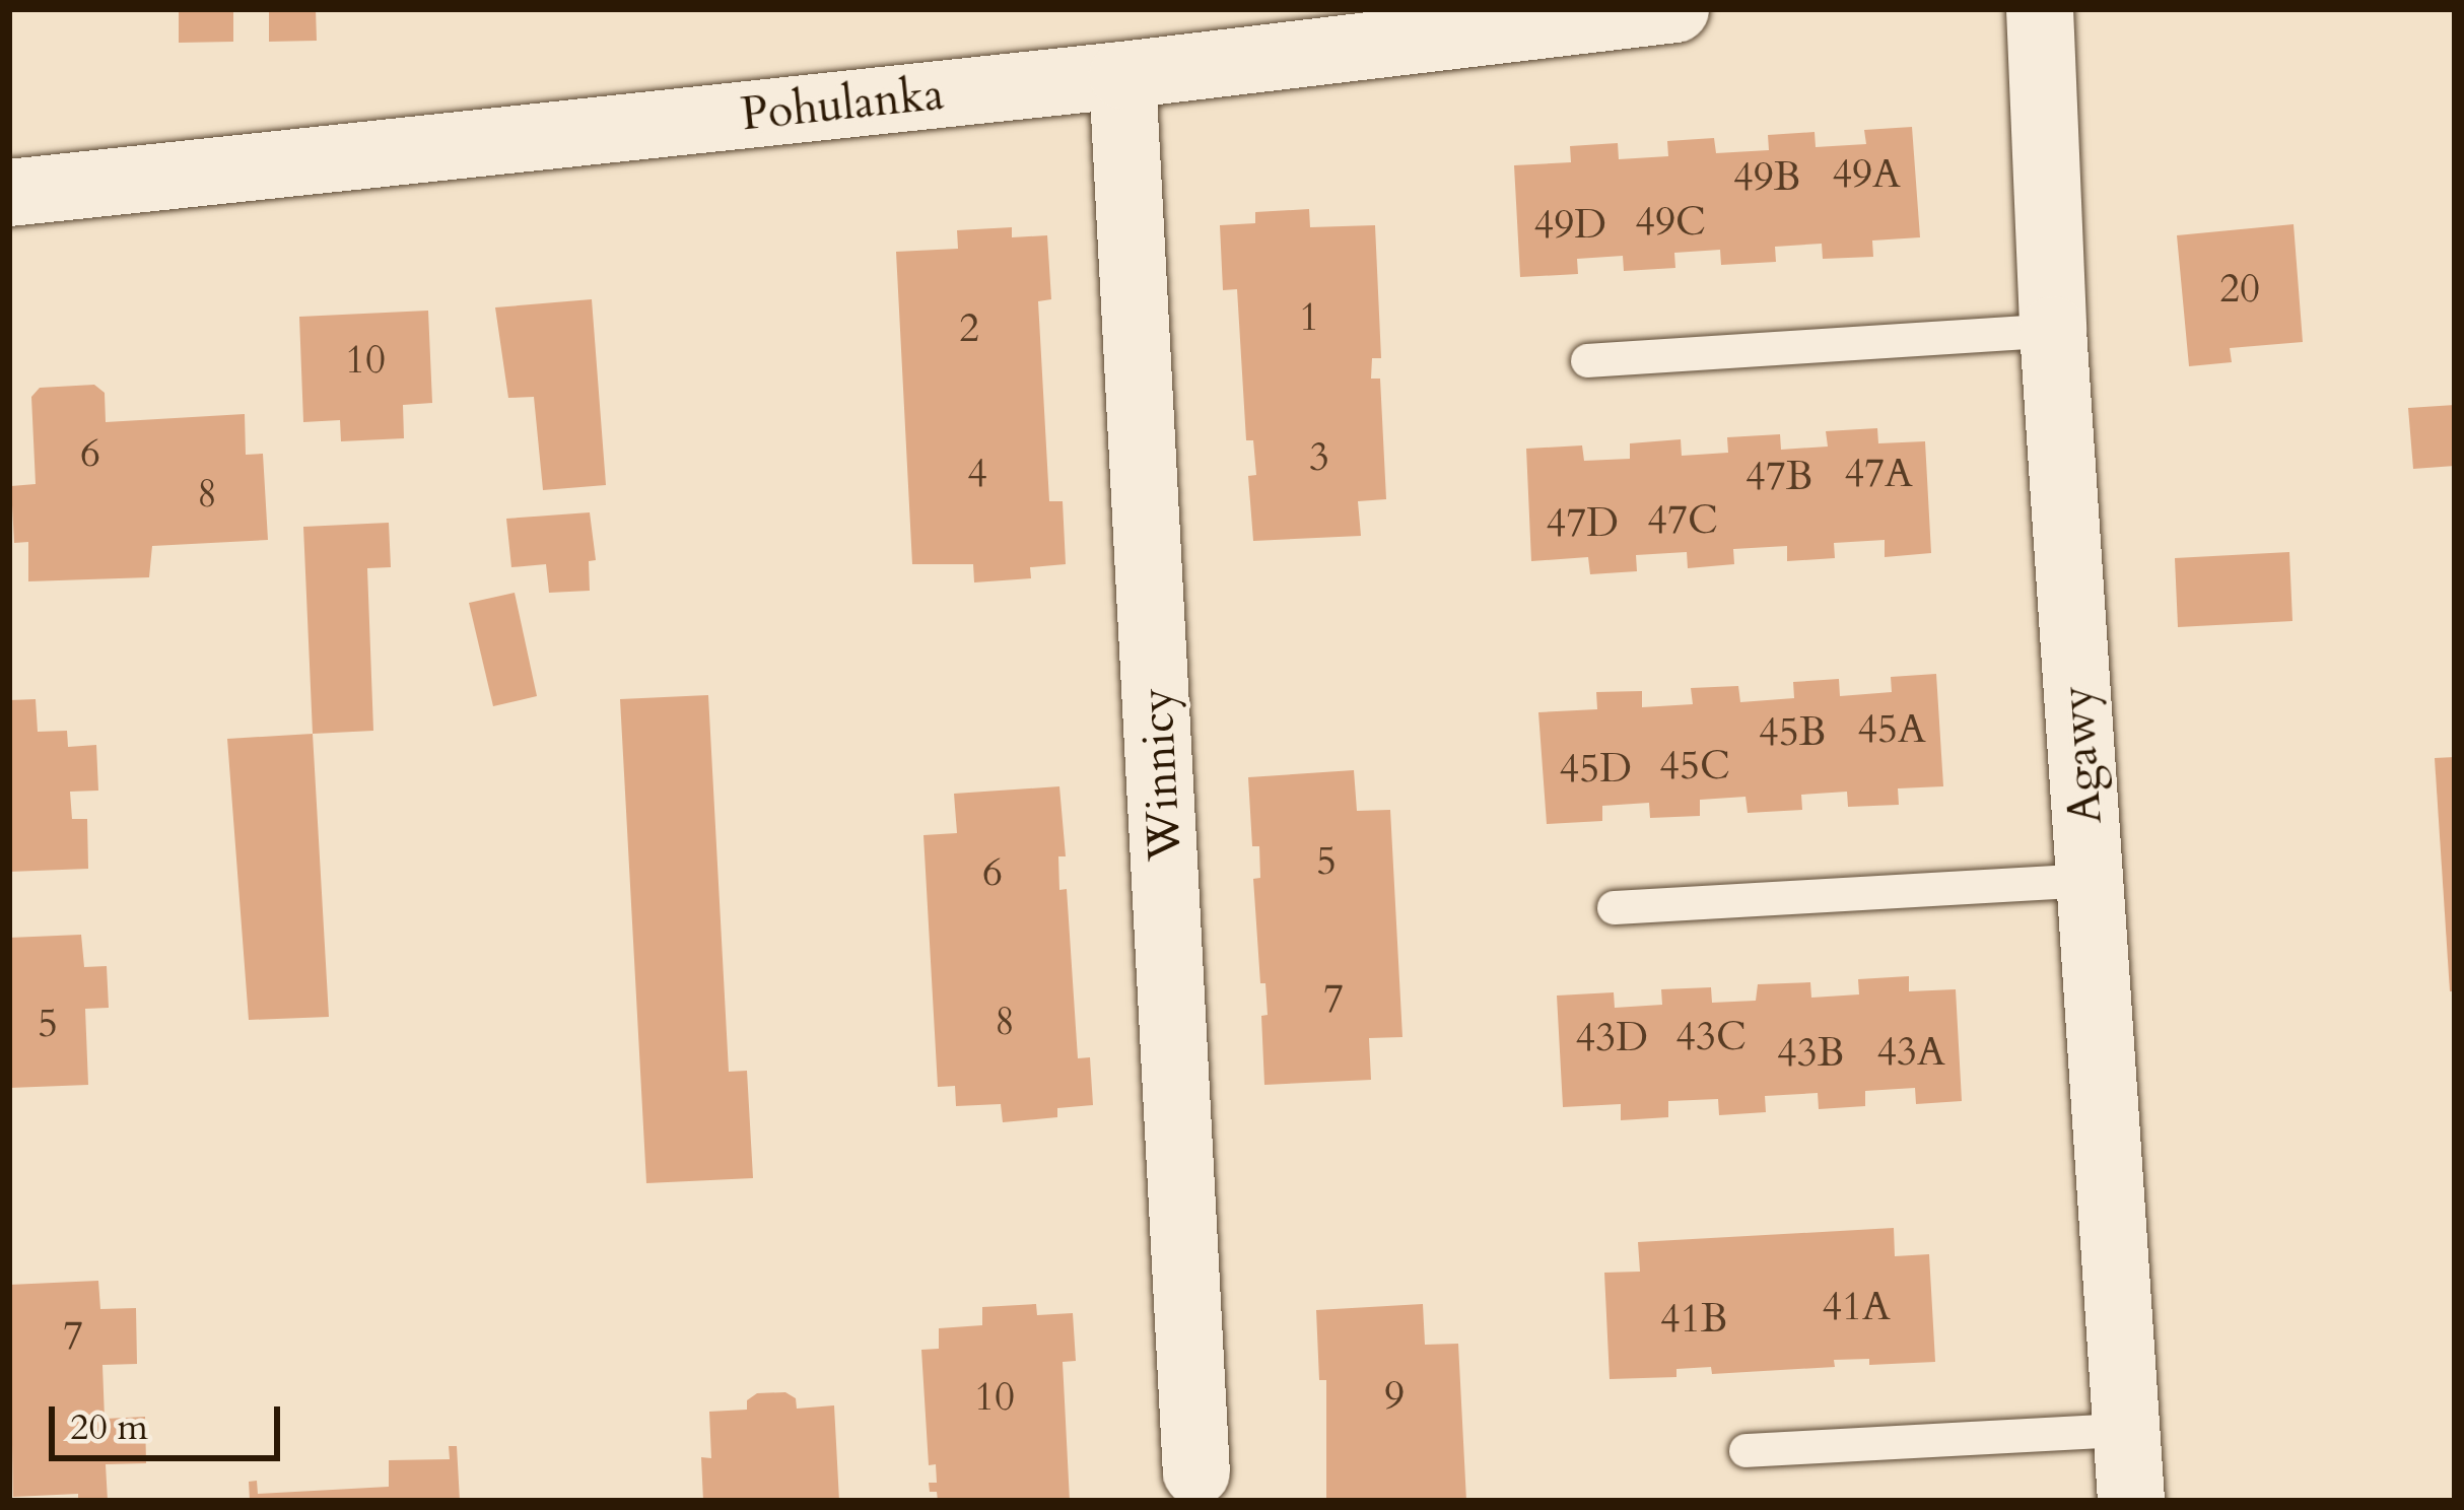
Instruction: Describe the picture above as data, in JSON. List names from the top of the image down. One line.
{"streets":{"street":["Pohulanka","Agawy","Winnicy"]},"crossings":[["Pohulanka","Winnicy"]],"house_numbers":["49A","49B","49C","49D","20","1","2","10","6","3","4","47A","47B","8","47C","47D","45A","45B","45C","45D","5","6","7","8","5","43C","43D","43A","43B","41A","41B","7","9","10"],"scale_bar":"20 m"}
